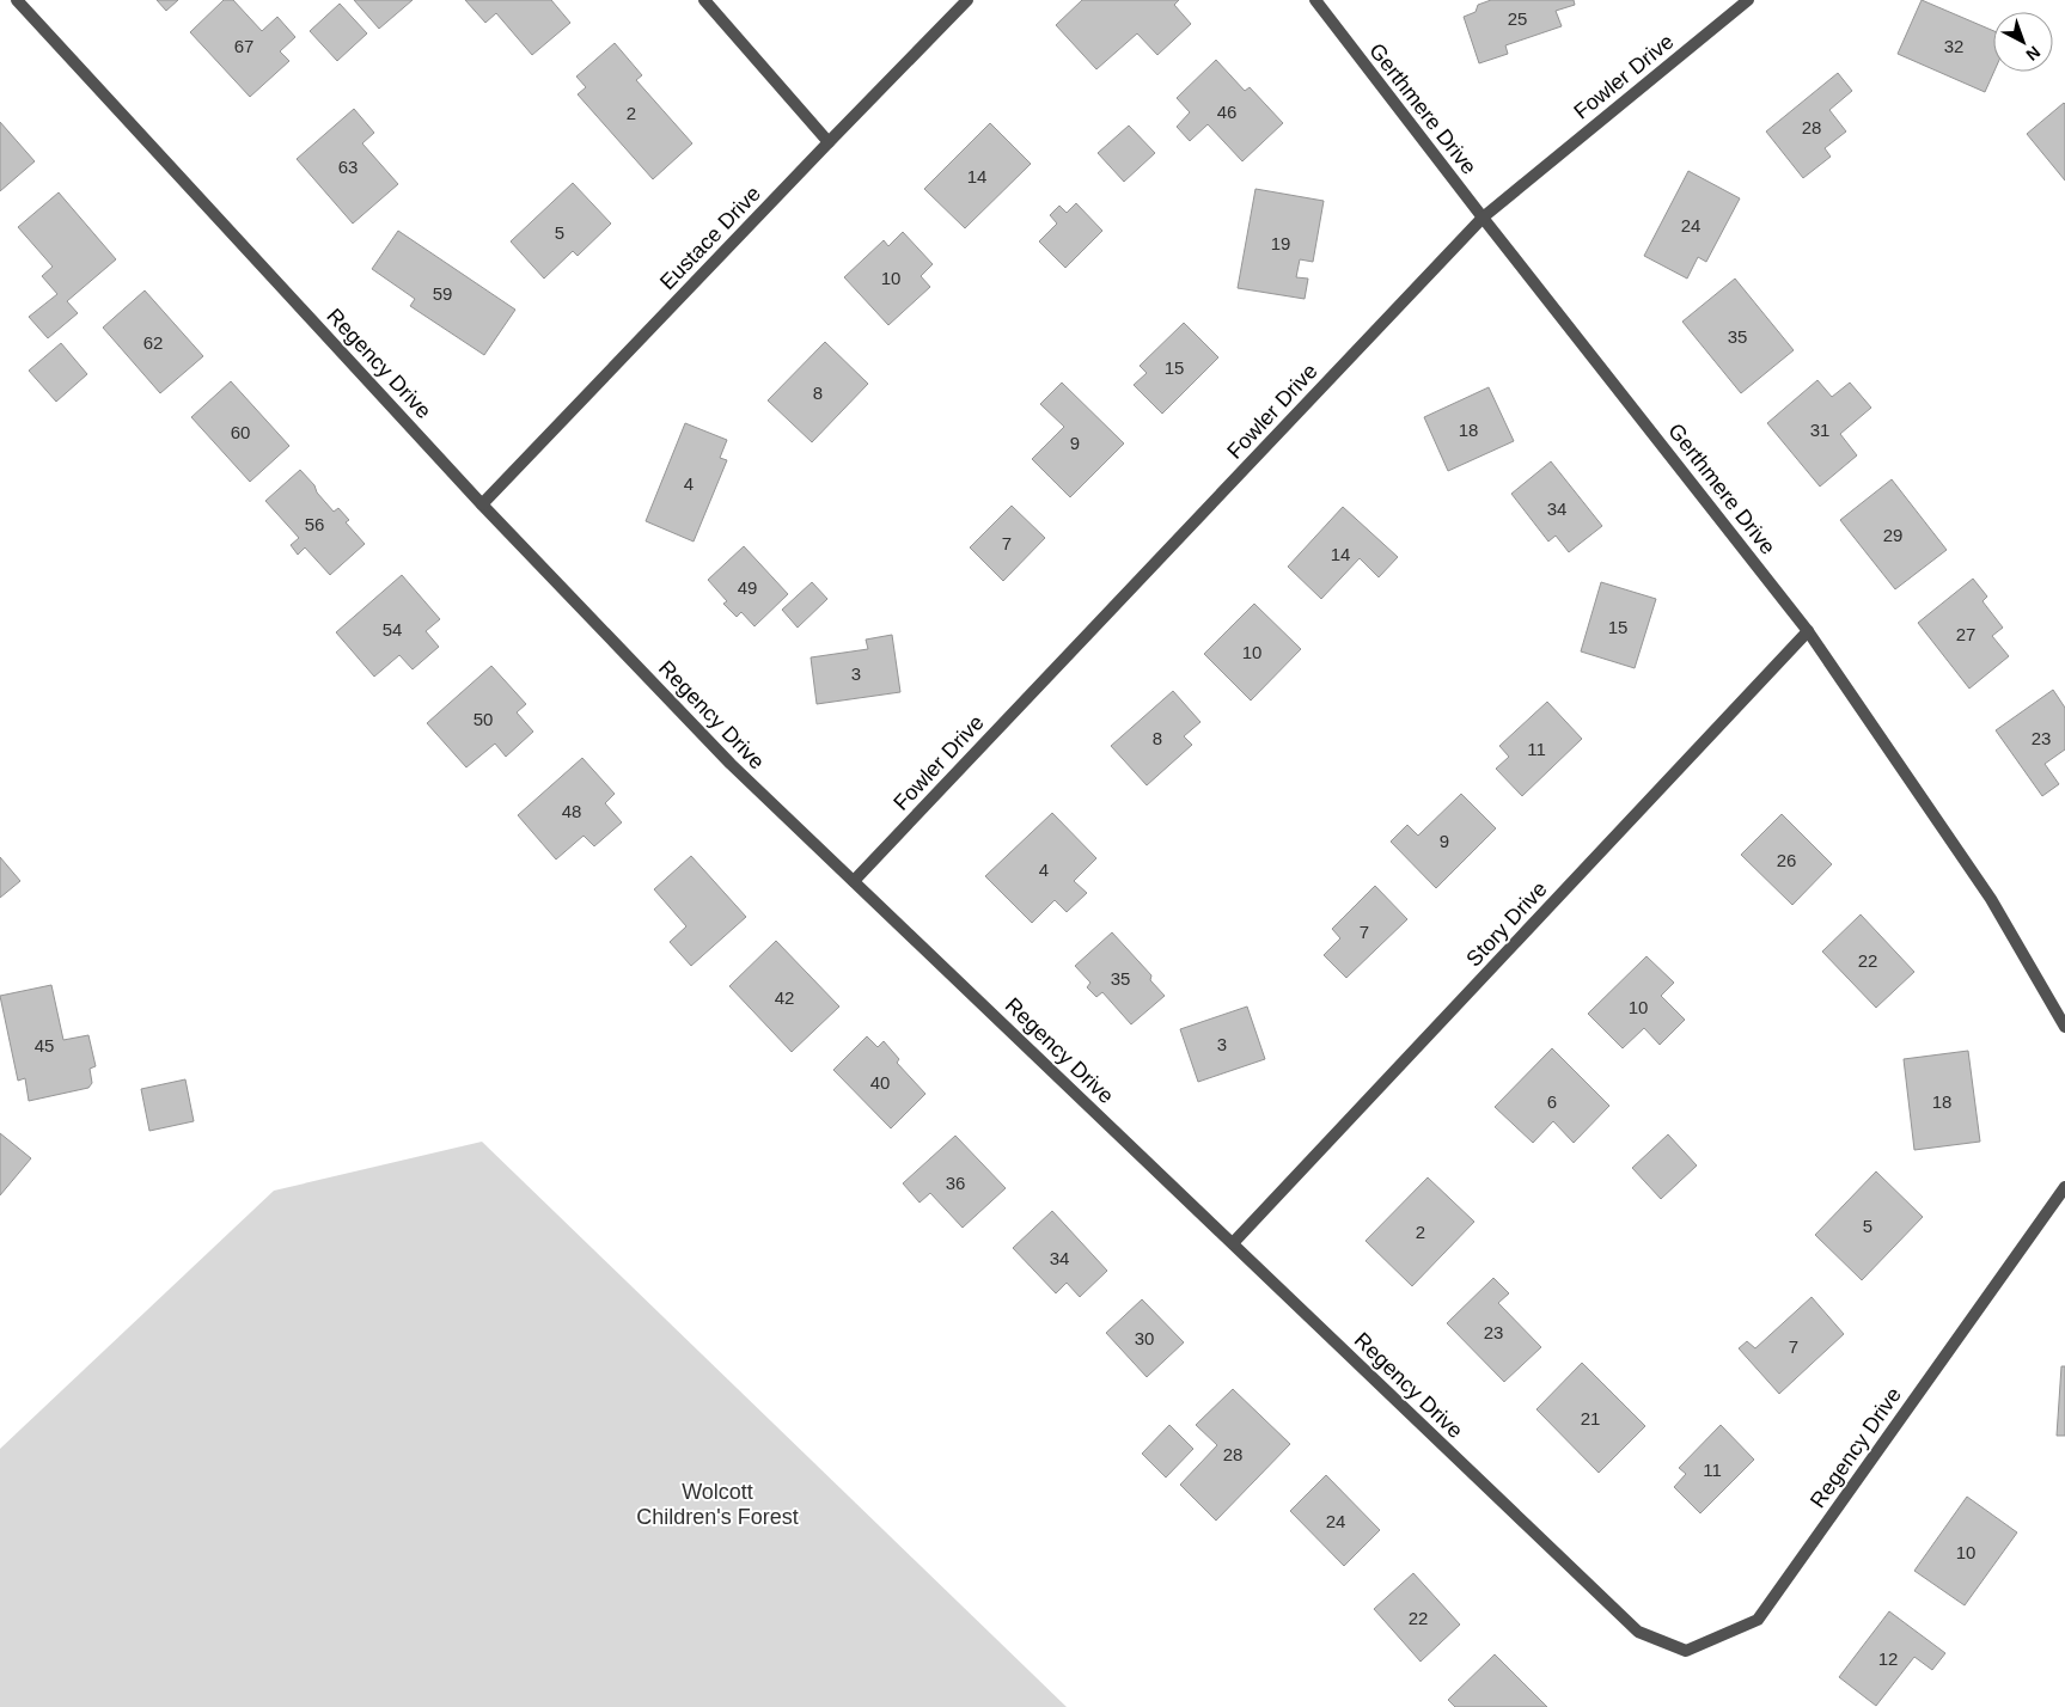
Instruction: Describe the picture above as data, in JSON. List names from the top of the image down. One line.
{"streets":{"street":["Fowler Drive","Gerthmere Drive","Eustace Drive","Regency Drive","Story Drive"]},"crossings":[["Fowler Drive","Gerthmere Drive"],["Fowler Drive","Regency Drive"],["Gerthmere Drive","Story Drive"],["Eustace Drive","Regency Drive"],["Regency Drive","Story Drive"]],"parks":["Wolcott Children's Forest"],"house_numbers":["25","67","32","46","2","28","63","14","24","5","19","10","59","35","62","15","8","18","31","60","9","4","34","56","29","7","14","49","15","54","27","10","3","50","8","23","11","48","9","26","4","7","22","35","42","10","3","45","40","6","18","36","5","2","34","23","30","7","21","28","11","24","10","22","12"],"north":"bottom right"}
